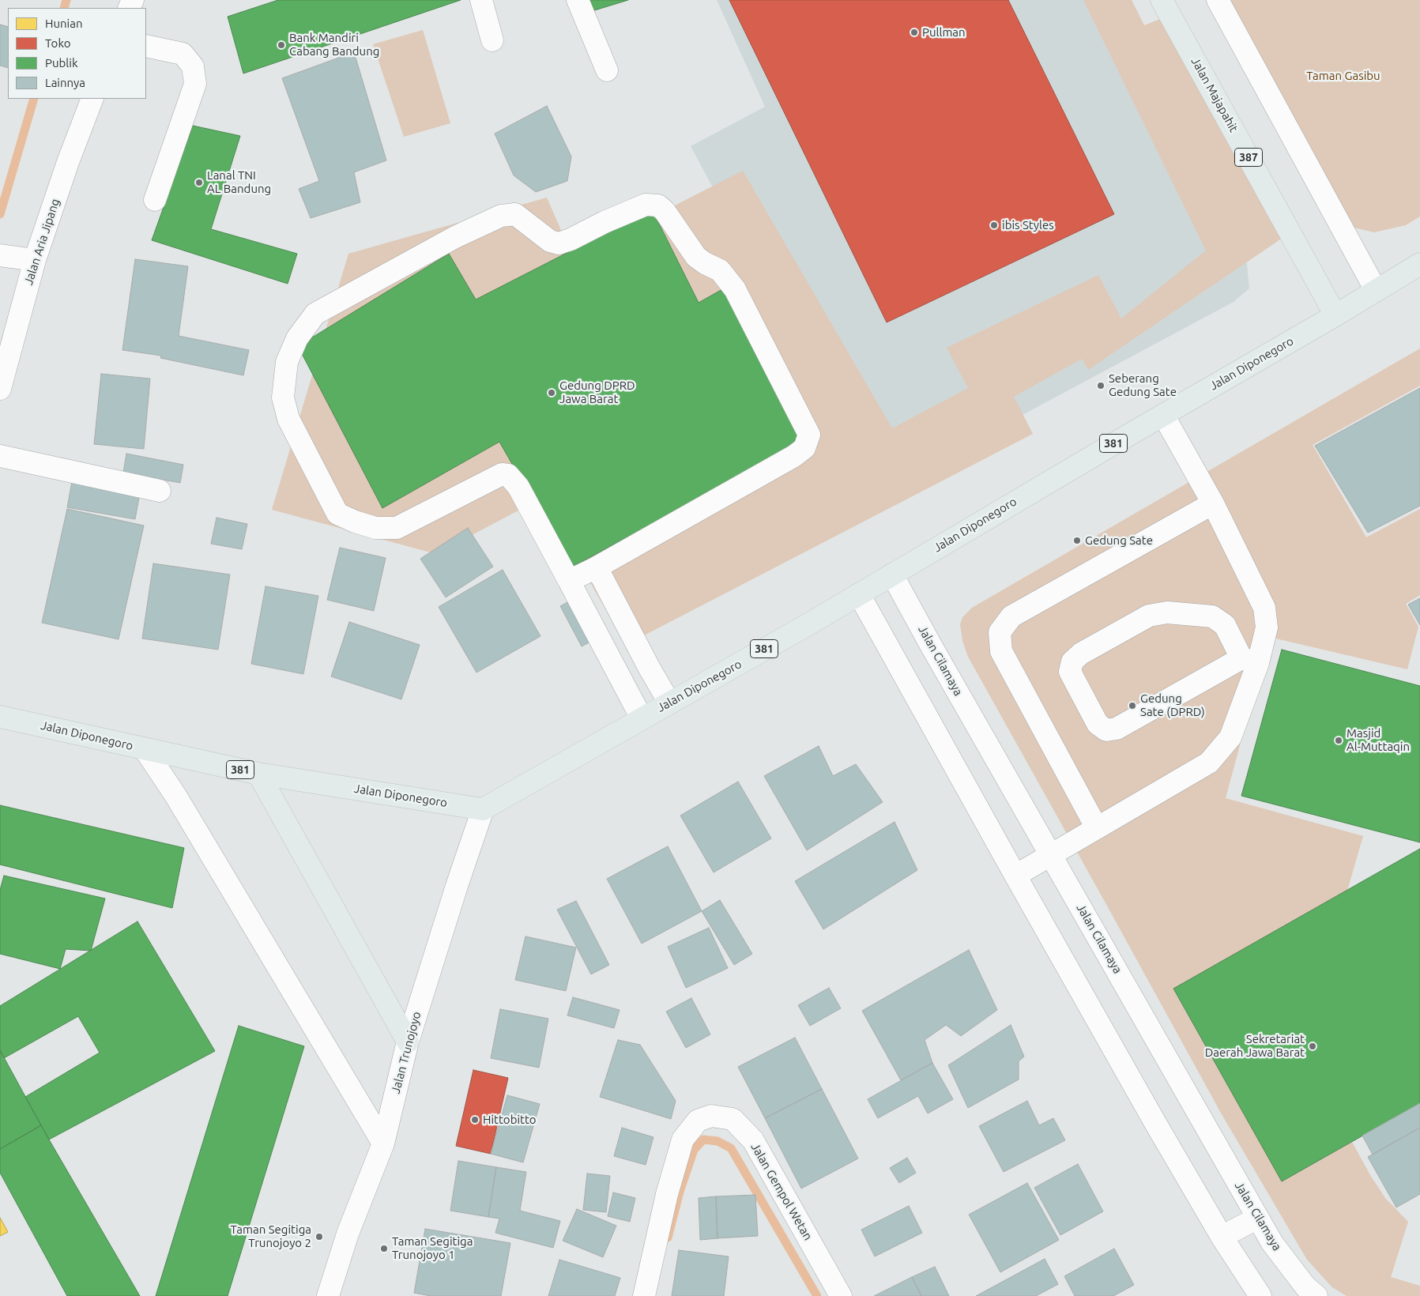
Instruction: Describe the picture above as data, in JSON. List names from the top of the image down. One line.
{"streets":{"main road":["Jalan Majapahit","387","Jalan Diponegoro","381"],"street":["Jalan Aria Jipang","Jalan Cilamaya","Jalan Trunojoyo","Jalan Gempol Wetan"]},"crossings":[["Jalan Majapahit","Jalan Diponegoro"],["Jalan Diponegoro","Jalan Cilamaya"],["Jalan Diponegoro","Jalan Trunojoyo"]],"parks":["Taman Gasibu"],"places":["Pullman","Bank Mandiri Cabang Bandung","Lanal TNI AL Bandung","ibis Styles","Seberang Gedung Sate","Gedung DPRD Jawa Barat","Gedung Sate","Gedung Sate (DPRD)","Masjid Al-Muttaqin","Sekretariat Daerah Jawa Barat","Hittobitto","Taman Segitiga Trunojoyo 2","Taman Segitiga Trunojoyo 1"],"legend":["Hunian","Toko","Publik","Lainnya"]}
